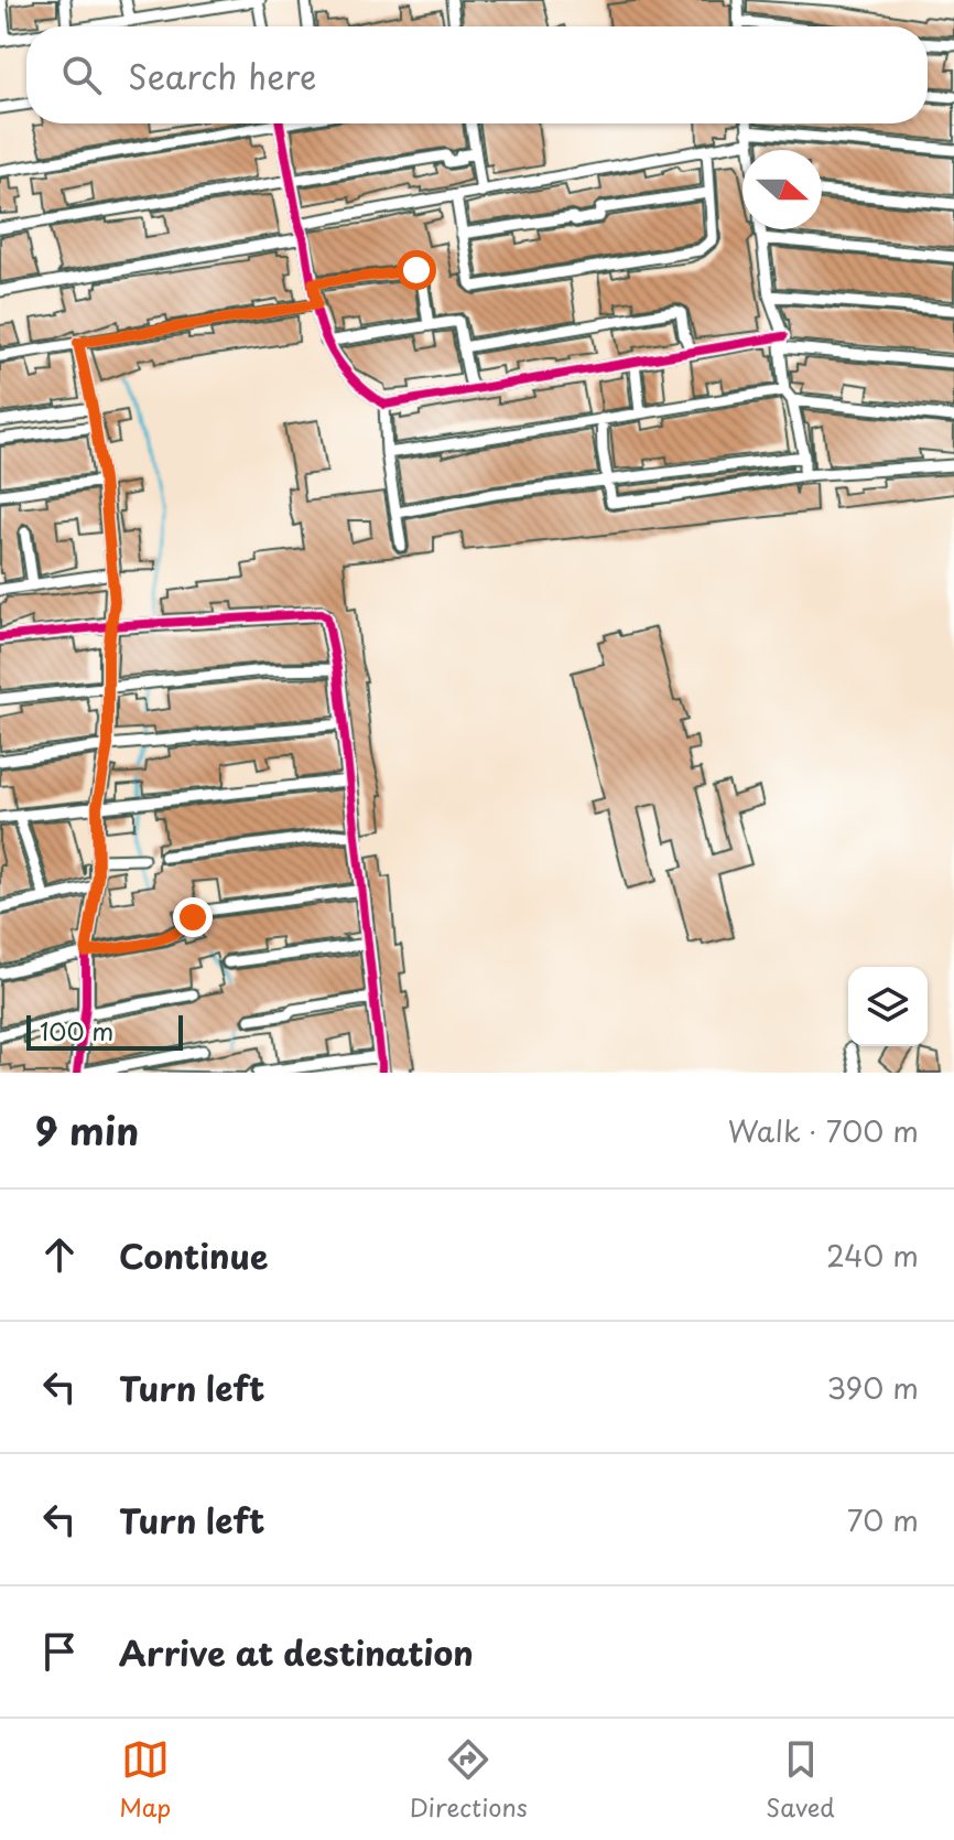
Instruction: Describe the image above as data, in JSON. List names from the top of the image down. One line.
{"scale_bar":"100 m","north":"right","page":{"search":"Search here","scale":"100 m","heading":["9 min","Walk · 700 m"],"list":[["Continue","240 m"],["Turn left","390 m"],["Turn left","70 m"],"Arrive at destination"],"nav":["Map","Directions","Saved"]}}
